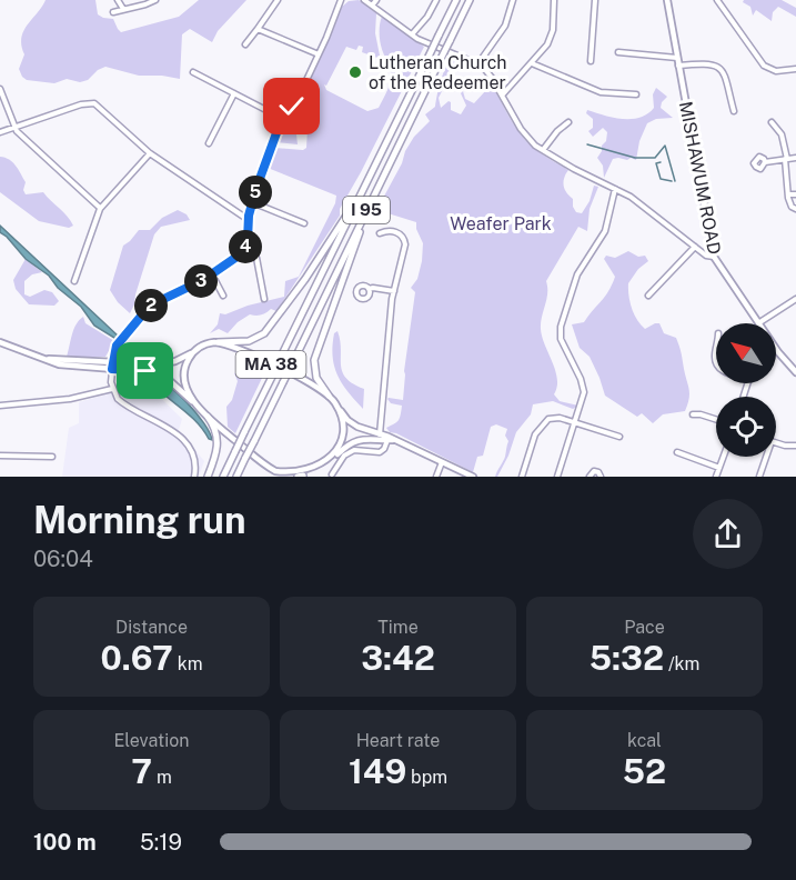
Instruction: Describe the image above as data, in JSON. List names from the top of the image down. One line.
{"streets":{"highway":["I 95"],"main road":["MISHAWUM ROAD","MA 38"]},"parks":["Weafer Park"],"places":["Lutheran Church of the Redeemer"],"north":"top left","page":{"pins":["5","4","3","2"],"heading":["Morning run","06:04"],"stats":[["Distance","0.67 km"],["Time","3:42"],["Pace","5:32 /km"],["Elevation","7 m"],["Heart rate","149 bpm"],["kcal","52"]],"list":[{"name":"100 m","note":"5:19"}]}}
